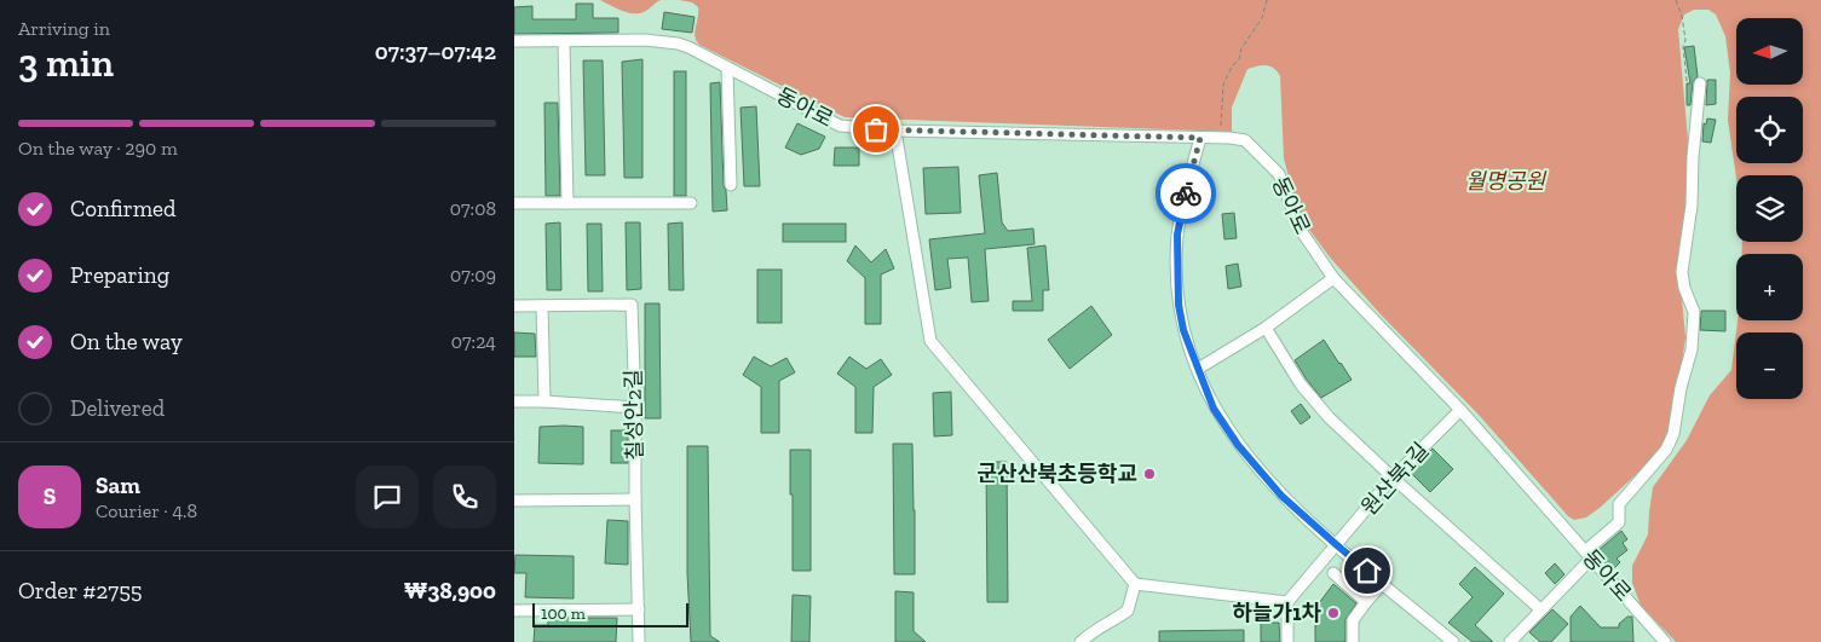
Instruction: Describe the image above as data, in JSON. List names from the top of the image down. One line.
{"streets":{"street":["동아로","칠성안2길","원산북1길"]},"crossings":[["동아로","원산북1길"]],"parks":["월명공원"],"places":["군산산북초등학교","하늘가1차"],"scale_bar":"100 m","north":"left","page":{"heading":["3 min","Arriving in","07:37–07:42"],"panel":["Sam","Courier · 4.8","Order #2755","₩38,900"],"map_buttons":["+","−"],"bar":"On the way · 290 m","list":[["Confirmed","07:08"],["Preparing","07:09"],["On the way","07:24"],"Delivered"],"round":"S","scale":"100 m"}}
